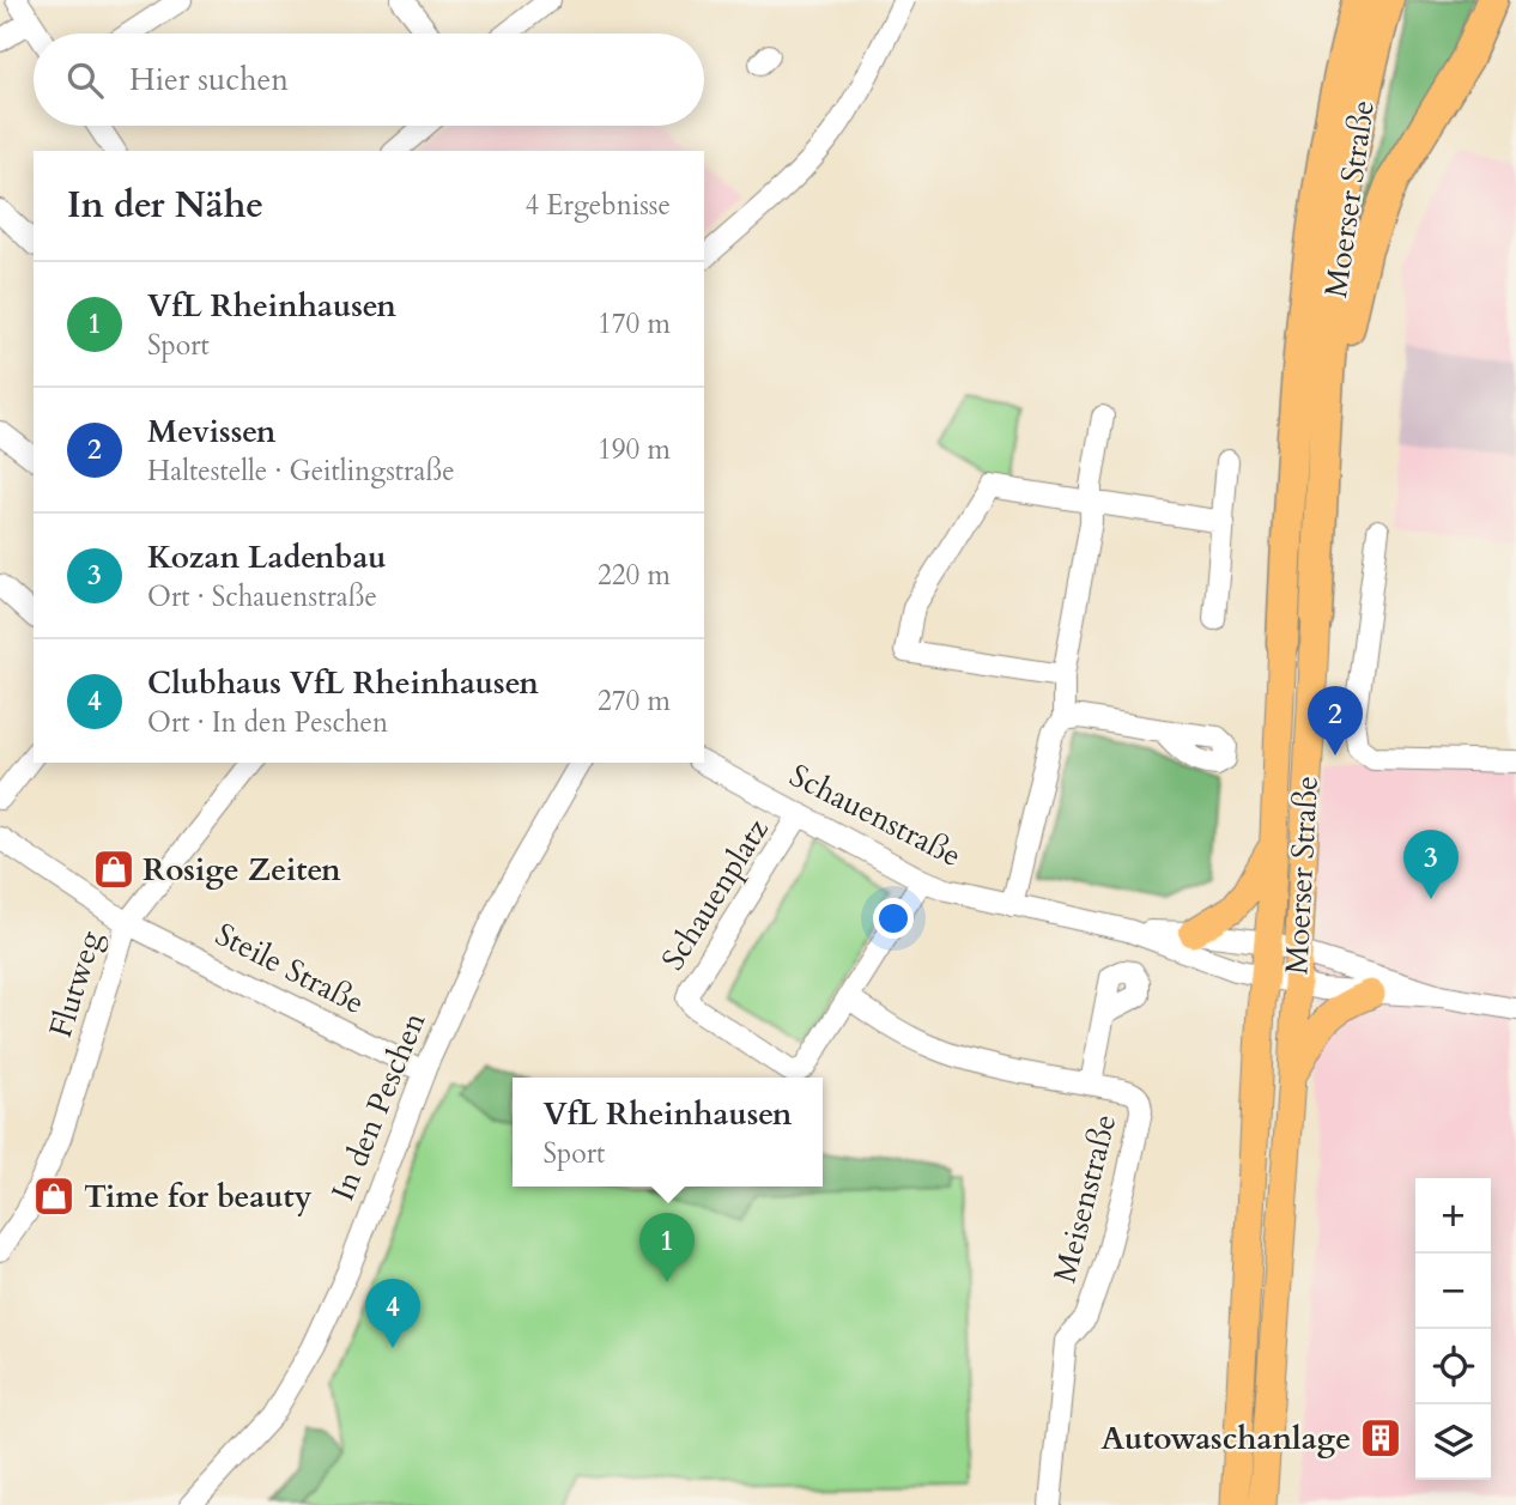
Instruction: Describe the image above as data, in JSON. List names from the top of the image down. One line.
{"streets":{"highway":["Moerser Straße"],"street":["Schauenstraße","Schauenplatz","Steile Straße","Flutweg","In den Peschen","Meisenstraße"]},"crossings":[["Moerser Straße","Schauenstraße"],["Schauenstraße","Schauenplatz"],["Steile Straße","Flutweg"],["Steile Straße","In den Peschen"]],"places":{"shop":["Rosige Zeiten","Time for beauty"],"building":["Autowaschanlage"]},"page":{"search":"Hier suchen","heading":["In der Nähe","4 Ergebnisse"],"list":[{"mark":"1","name":"VfL Rheinhausen","note":"Sport","value":"170 m"},{"mark":"2","name":"Mevissen","note":"Haltestelle · Geitlingstraße","value":"190 m"},{"mark":"3","name":"Kozan Ladenbau","note":"Ort · Schauenstraße","value":"220 m"},{"mark":"4","name":"Clubhaus VfL Rheinhausen","note":"Ort · In den Peschen","value":"270 m"}],"pins":["2","3","1","4"],"popup":["VfL Rheinhausen","Sport"],"map_buttons":["+","−"]}}
